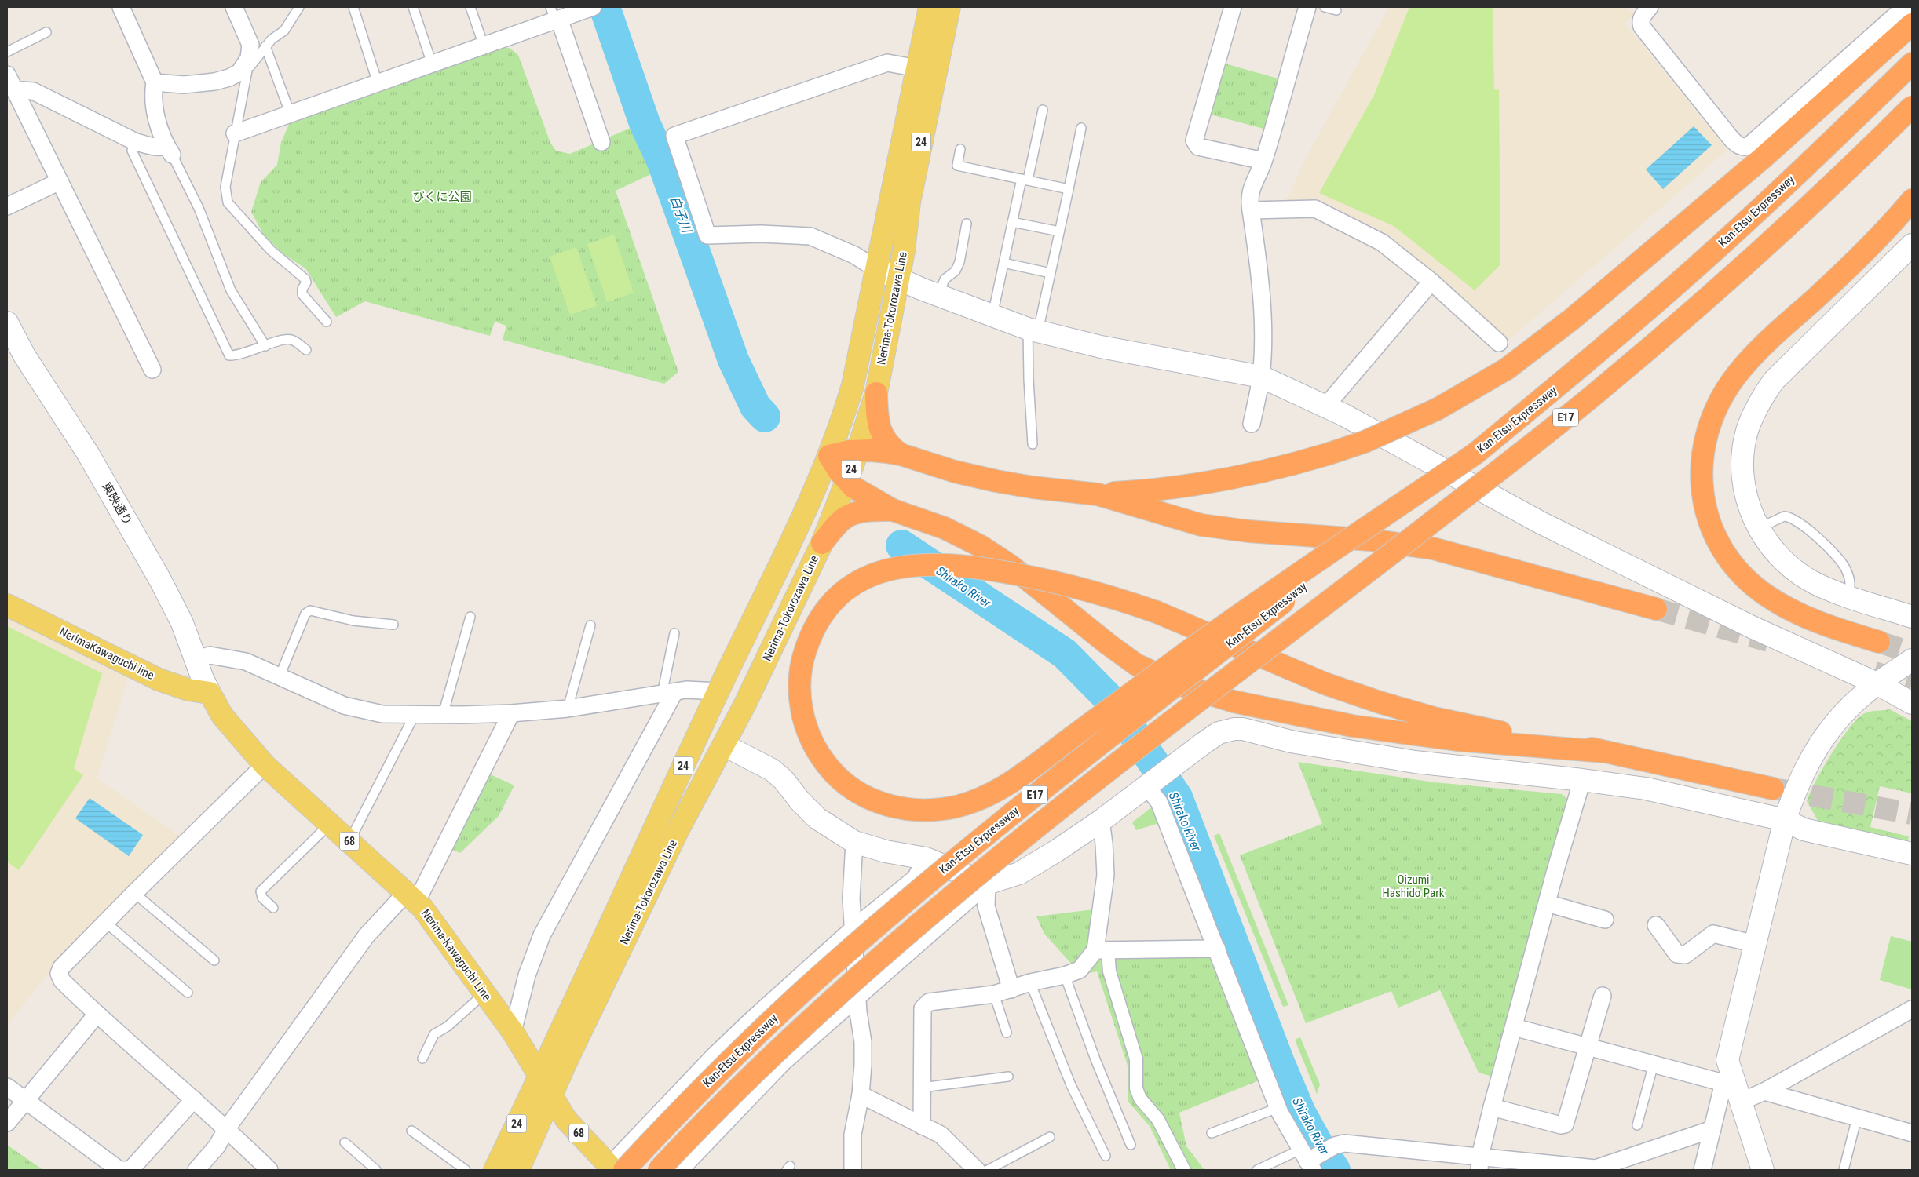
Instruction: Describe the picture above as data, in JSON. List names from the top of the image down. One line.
{"streets":{"highway":["Kan-Etsu Expressway","E17"],"main road":["24","Nerima-Tokorozawa Line","NerimaKawaguchi line","68","Nerima-Kawaguchi Line"],"street":["東映通り"]},"crossings":[["Kan-Etsu Expressway","Nerima-Kawaguchi Line"],["Nerima-Tokorozawa Line","Nerima-Kawaguchi Line"],["東映通り","NerimaKawaguchi line"],["東映通り","Nerima-Kawaguchi Line"],["NerimaKawaguchi line","Nerima-Kawaguchi Line"]],"water":["白子川","Shirako River"],"parks":["びくに公園","Oizumi Hashido Park"]}
